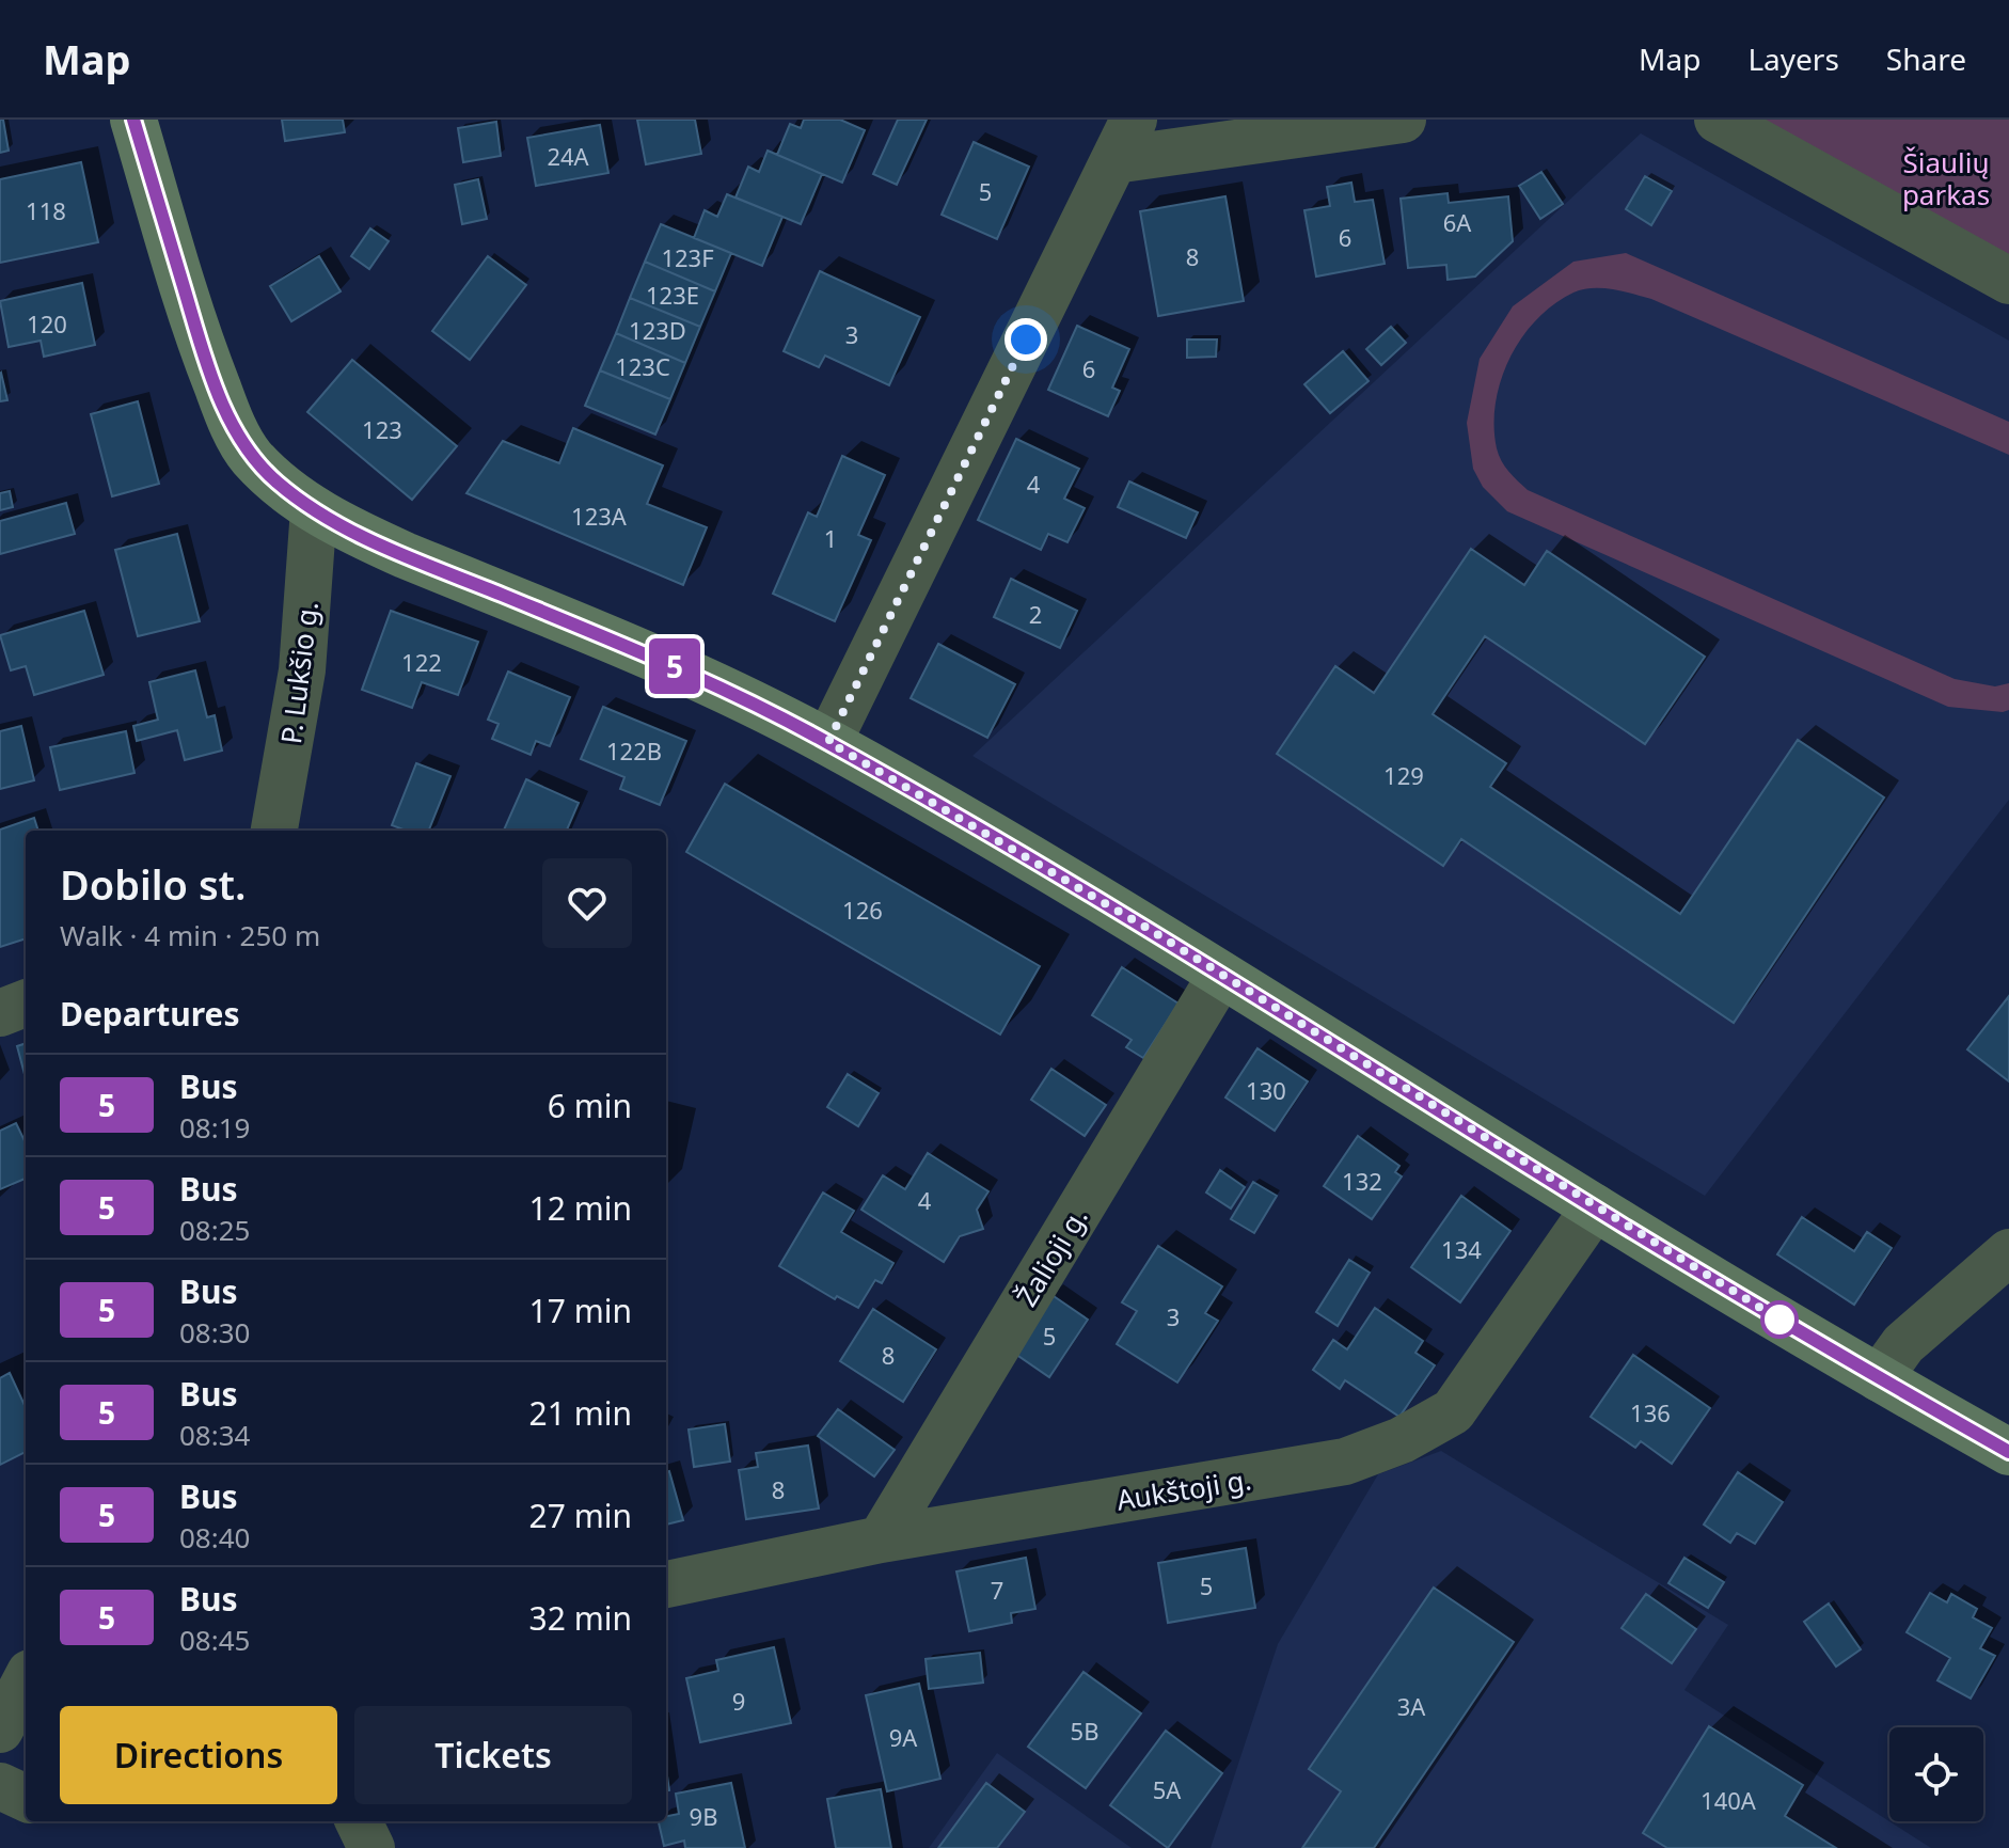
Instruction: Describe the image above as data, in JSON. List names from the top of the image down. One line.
{"streets":{"street":["P. Lukšio g.","Žalioji g.","Aukštoji g."]},"crossings":[["Žalioji g.","Aukštoji g."]],"parks":["Šiaulių parkas"],"lines":["bus line 5"],"house_numbers":["24A","5","118","6A","6","8","123F","123E","120","123D","3","123C","6","123","4","123A","1","2","122","122B","129","126","130","132","4","134","3","5","8","136","8","5","7","9","3A","5B","9A","5A","140A","9B"],"page":{"header":"Map","nav":["Map","Layers","Share"],"on_map":"5","heading":[["Dobilo st.","Walk · 4 min · 250 m"],"Departures"],"list":[{"mark":"5","name":"Bus","note":"08:19","value":"6 min"},{"mark":"5","name":"Bus","note":"08:25","value":"12 min"},{"mark":"5","name":"Bus","note":"08:30","value":"17 min"},{"mark":"5","name":"Bus","note":"08:34","value":"21 min"},{"mark":"5","name":"Bus","note":"08:40","value":"27 min"},{"mark":"5","name":"Bus","note":"08:45","value":"32 min"}],"buttons":["Directions","Tickets"]}}
